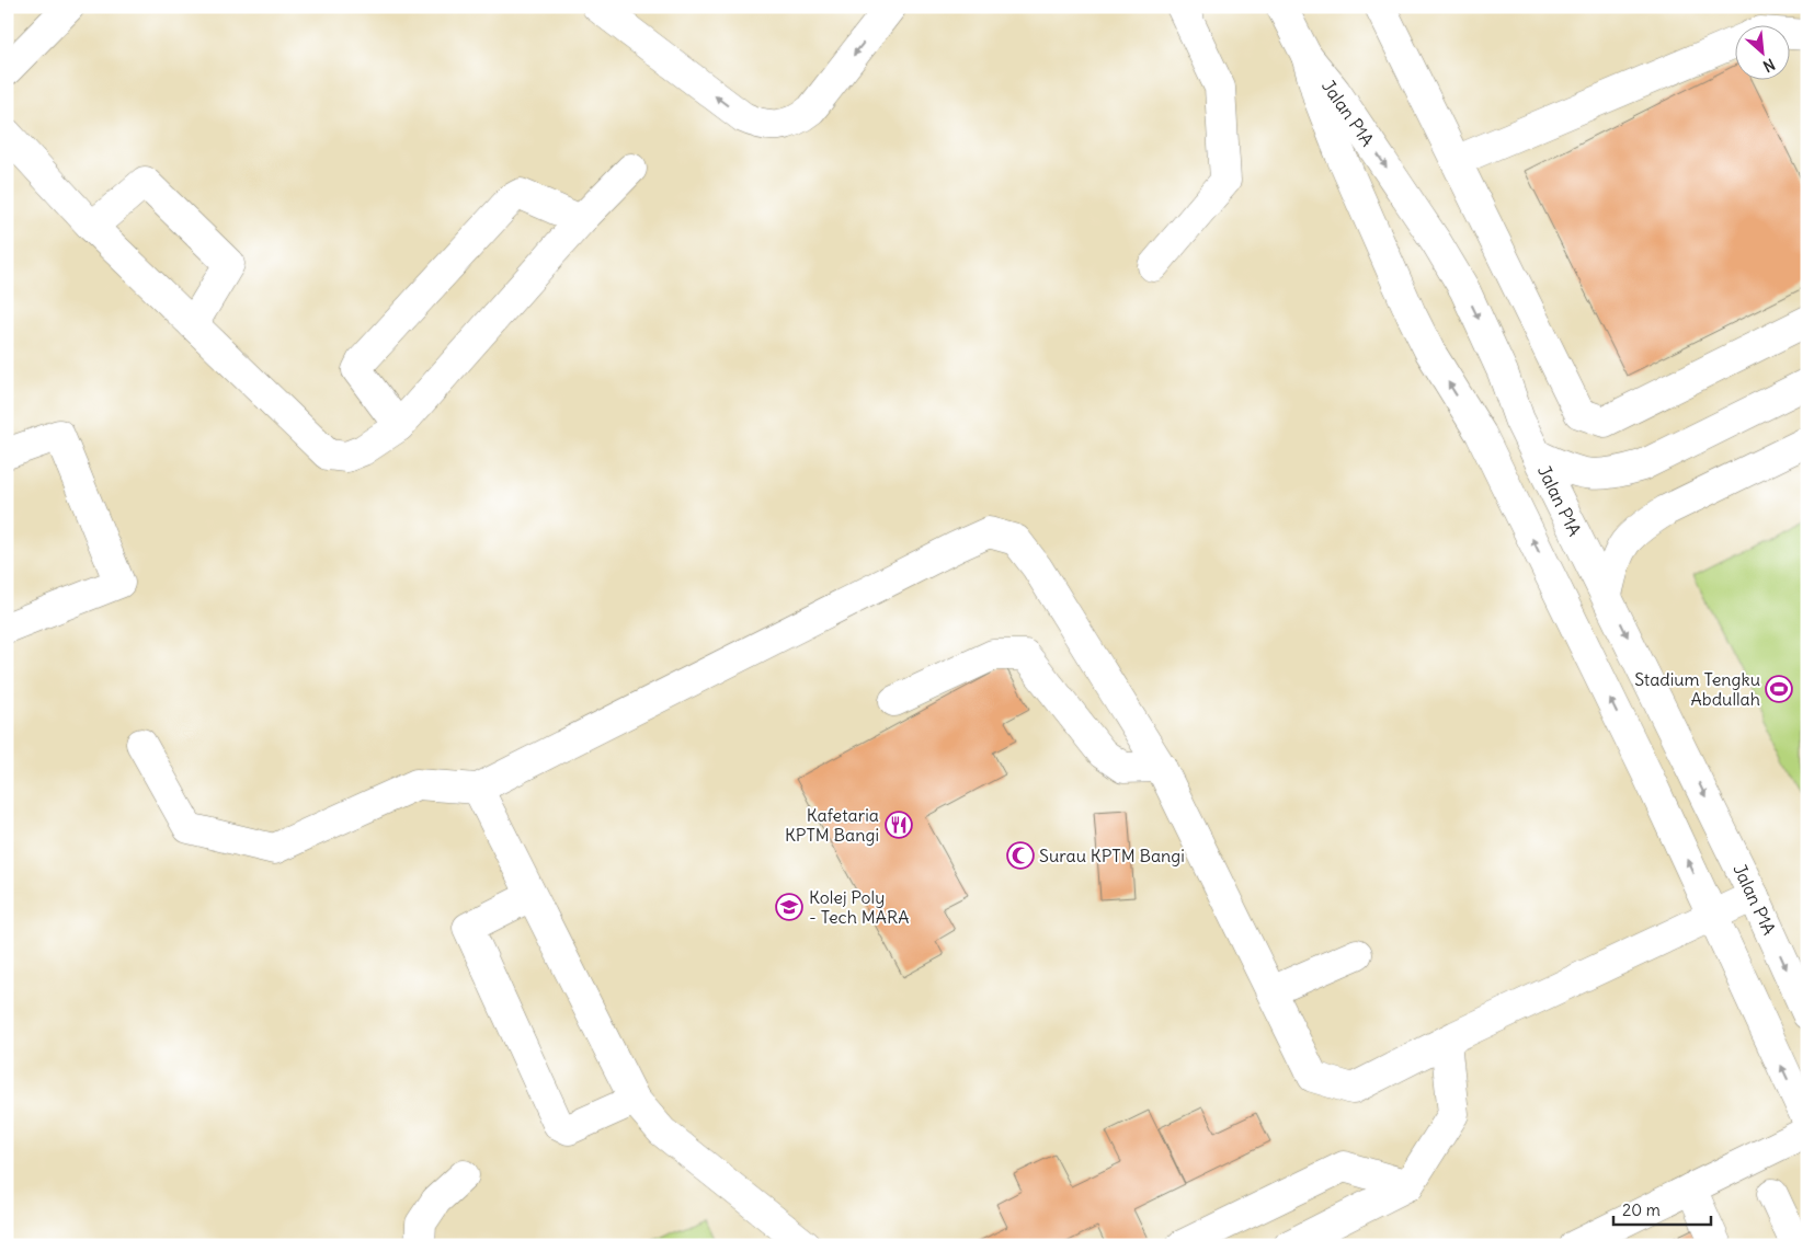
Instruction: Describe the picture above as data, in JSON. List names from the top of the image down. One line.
{"streets":{"main road":["Jalan P1A"]},"places":{"sports":["Stadium Tengku Abdullah"],"restaurant":["Kafetaria KPTM Bangi"],"mosque":["Surau KPTM Bangi"],"school or university":["Kolej Poly - Tech MARA"]},"scale_bar":"20 m","north":"bottom right"}
